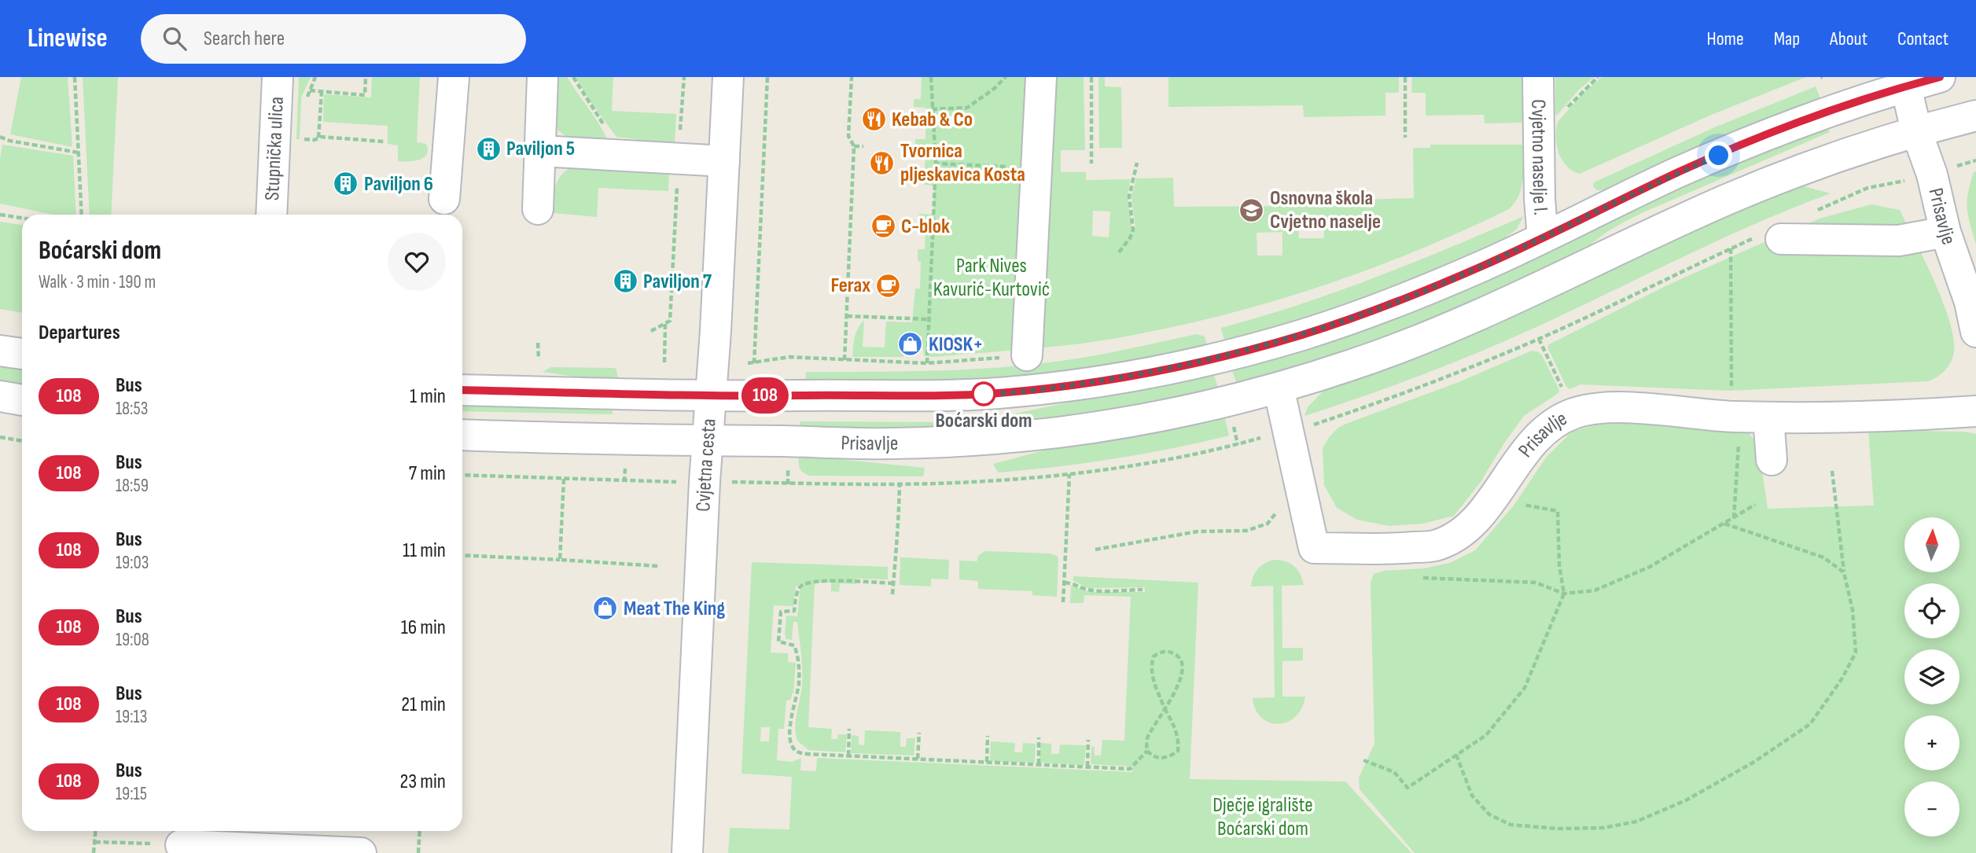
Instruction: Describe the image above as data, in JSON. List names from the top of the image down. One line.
{"streets":{"street":["Stupnička ulica","Cvjetno naselje I.","Prisavlje","Cvjetna cesta"]},"crossings":[["Prisavlje","Cvjetna cesta"]],"parks":["Park Nives Kavurić-Kurtović","Dječje igralište Boćarski dom"],"places":{"restaurant":["Kebab & Co","Tvornica pljeskavica Kosta"],"building":["Paviljon 5","Paviljon 6","Paviljon 7"],"school or university":["Osnovna škola Cvjetno naselje"],"cafe":["C-blok","Ferax"],"shop":["KIOSK+","Meat The King"],"other":["Boćarski dom"]},"lines":["bus line 108"],"north":"top","page":{"header":"Linewise","search":"Search here","nav":["Home","Map","About","Contact"],"on_map":"108","heading":[["Boćarski dom","Walk · 3 min · 190 m"],"Departures"],"list":[{"mark":"108","name":"Bus","note":"18:53","value":"1 min"},{"mark":"108","name":"Bus","note":"18:59","value":"7 min"},{"mark":"108","name":"Bus","note":"19:03","value":"11 min"},{"mark":"108","name":"Bus","note":"19:08","value":"16 min"},{"mark":"108","name":"Bus","note":"19:13","value":"21 min"},{"mark":"108","name":"Bus","note":"19:15","value":"23 min"}],"map_buttons":["+","−"]}}
